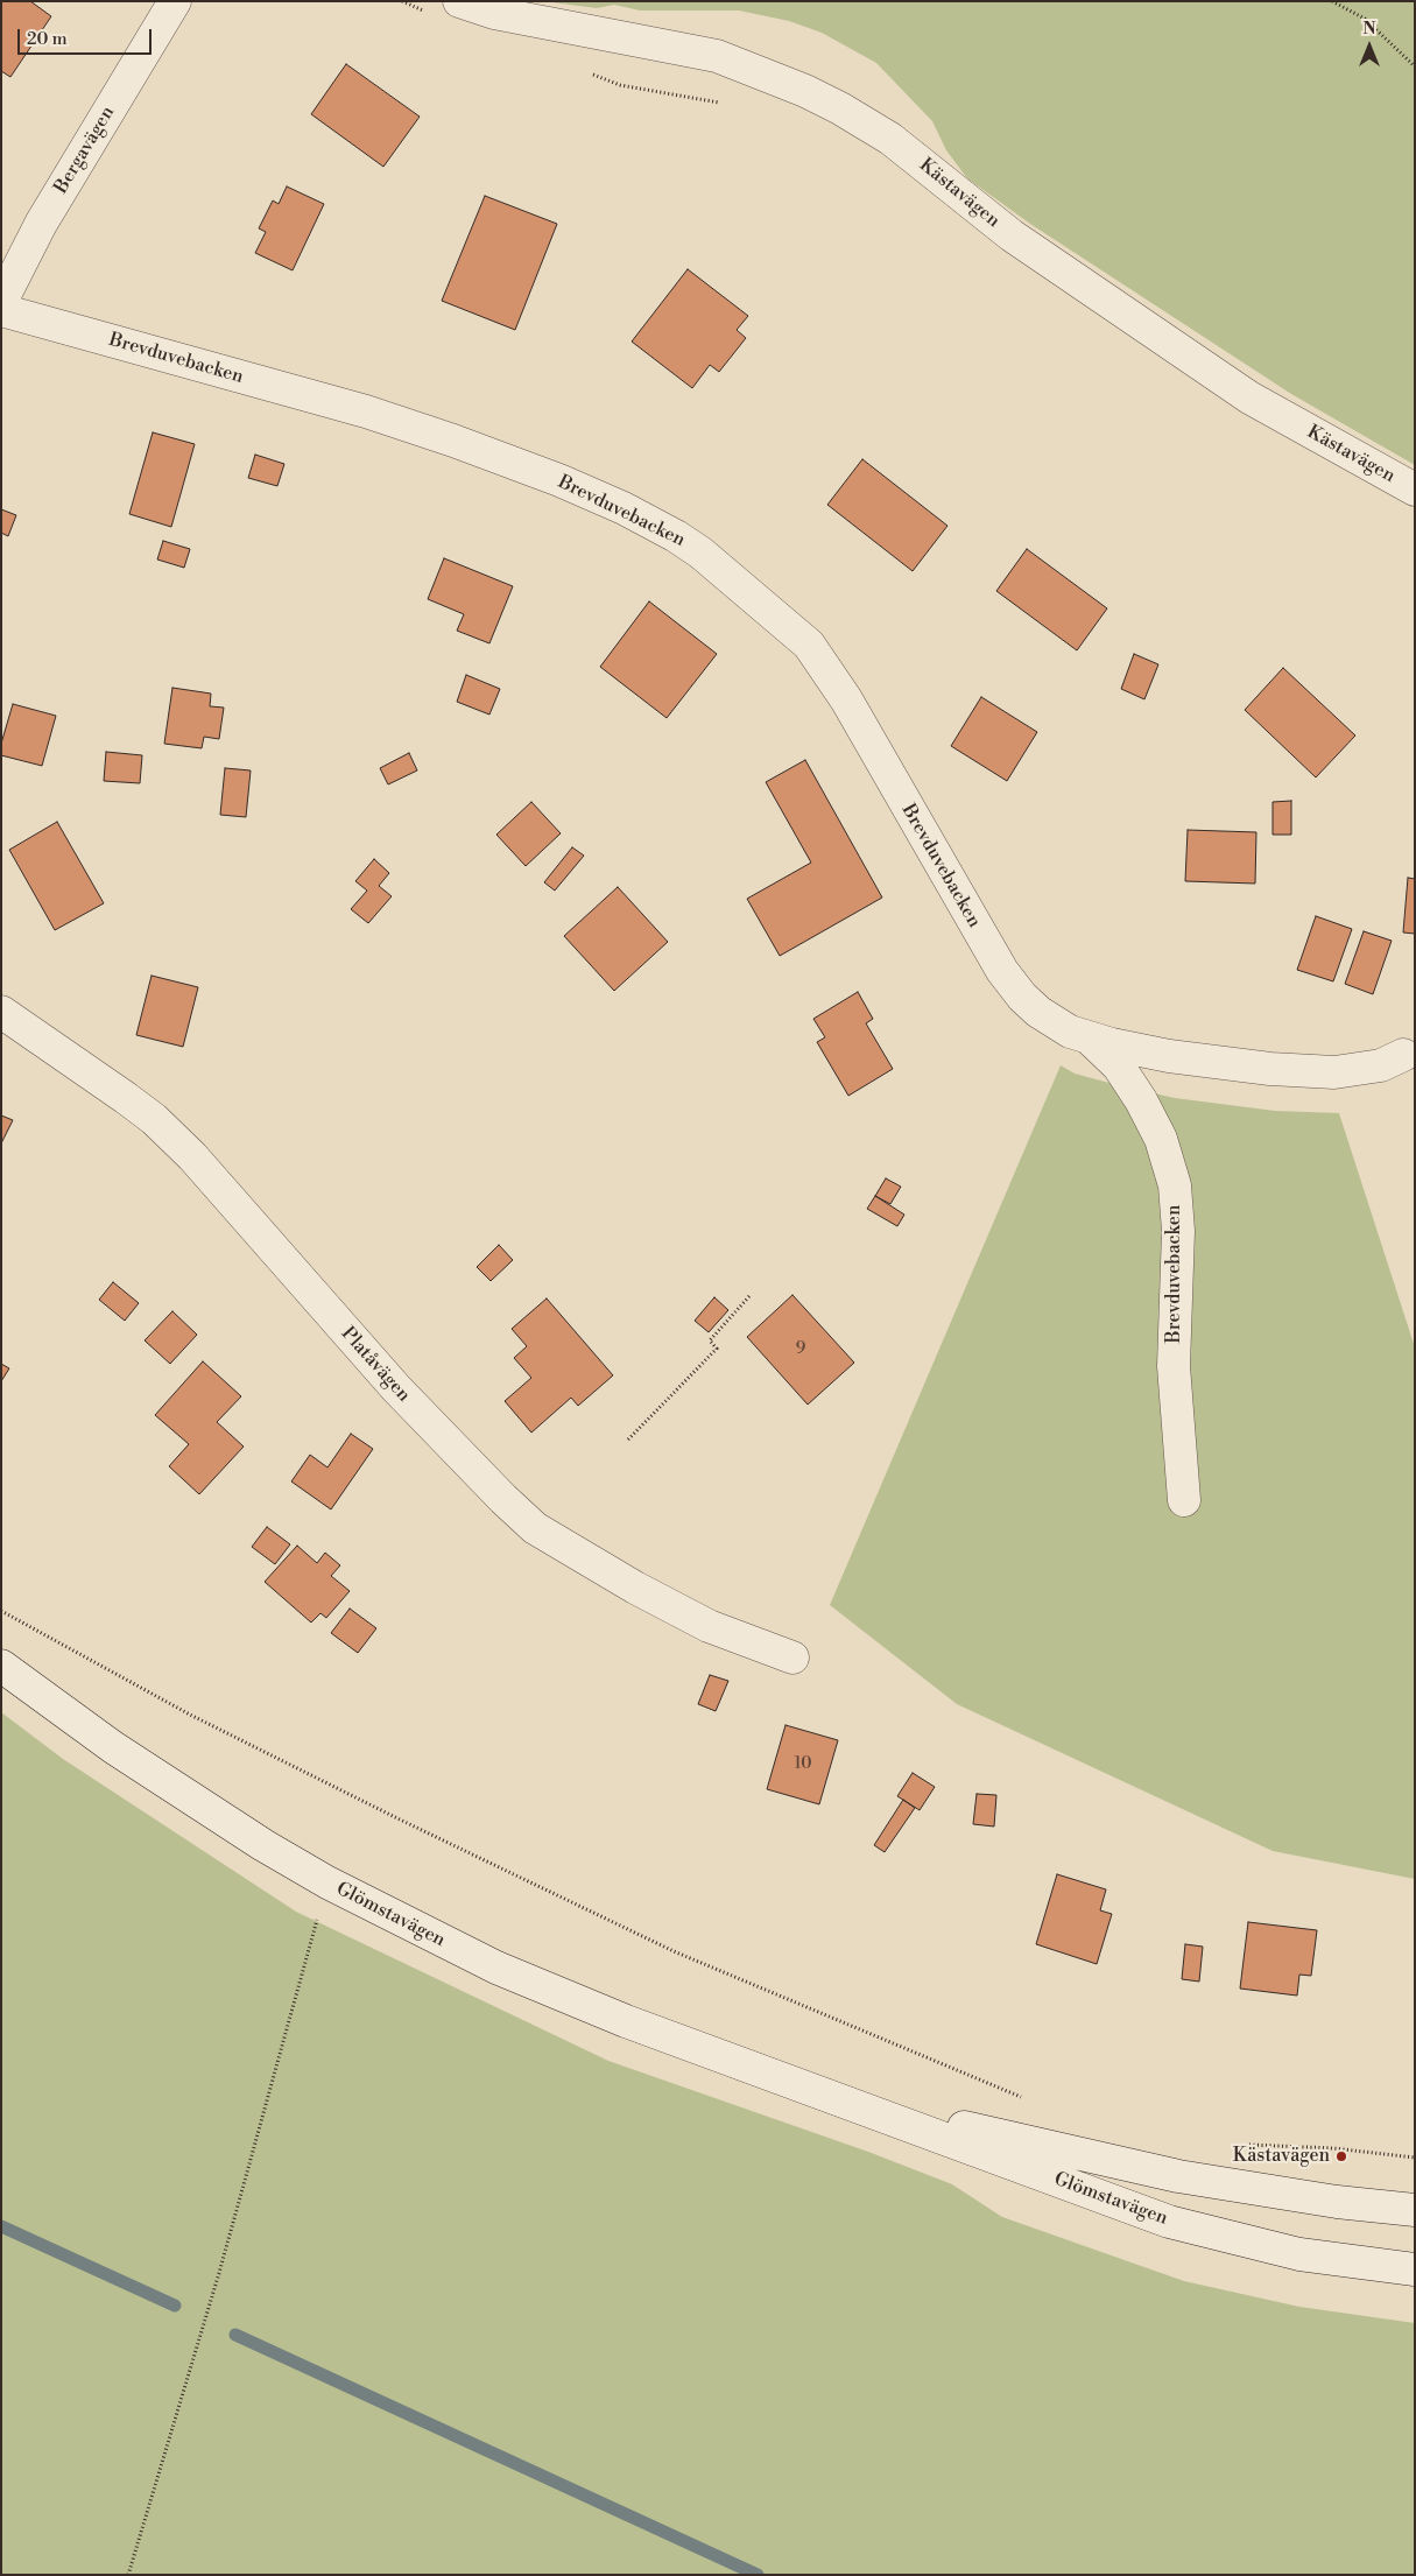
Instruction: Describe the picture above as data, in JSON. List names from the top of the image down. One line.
{"streets":{"street":["Bergavägen","Kästavägen","Brevduvebacken","Platåvägen","Glömstavägen"]},"places":["Kästavägen"],"house_numbers":["9","10"],"scale_bar":"20 m","north":"top"}
